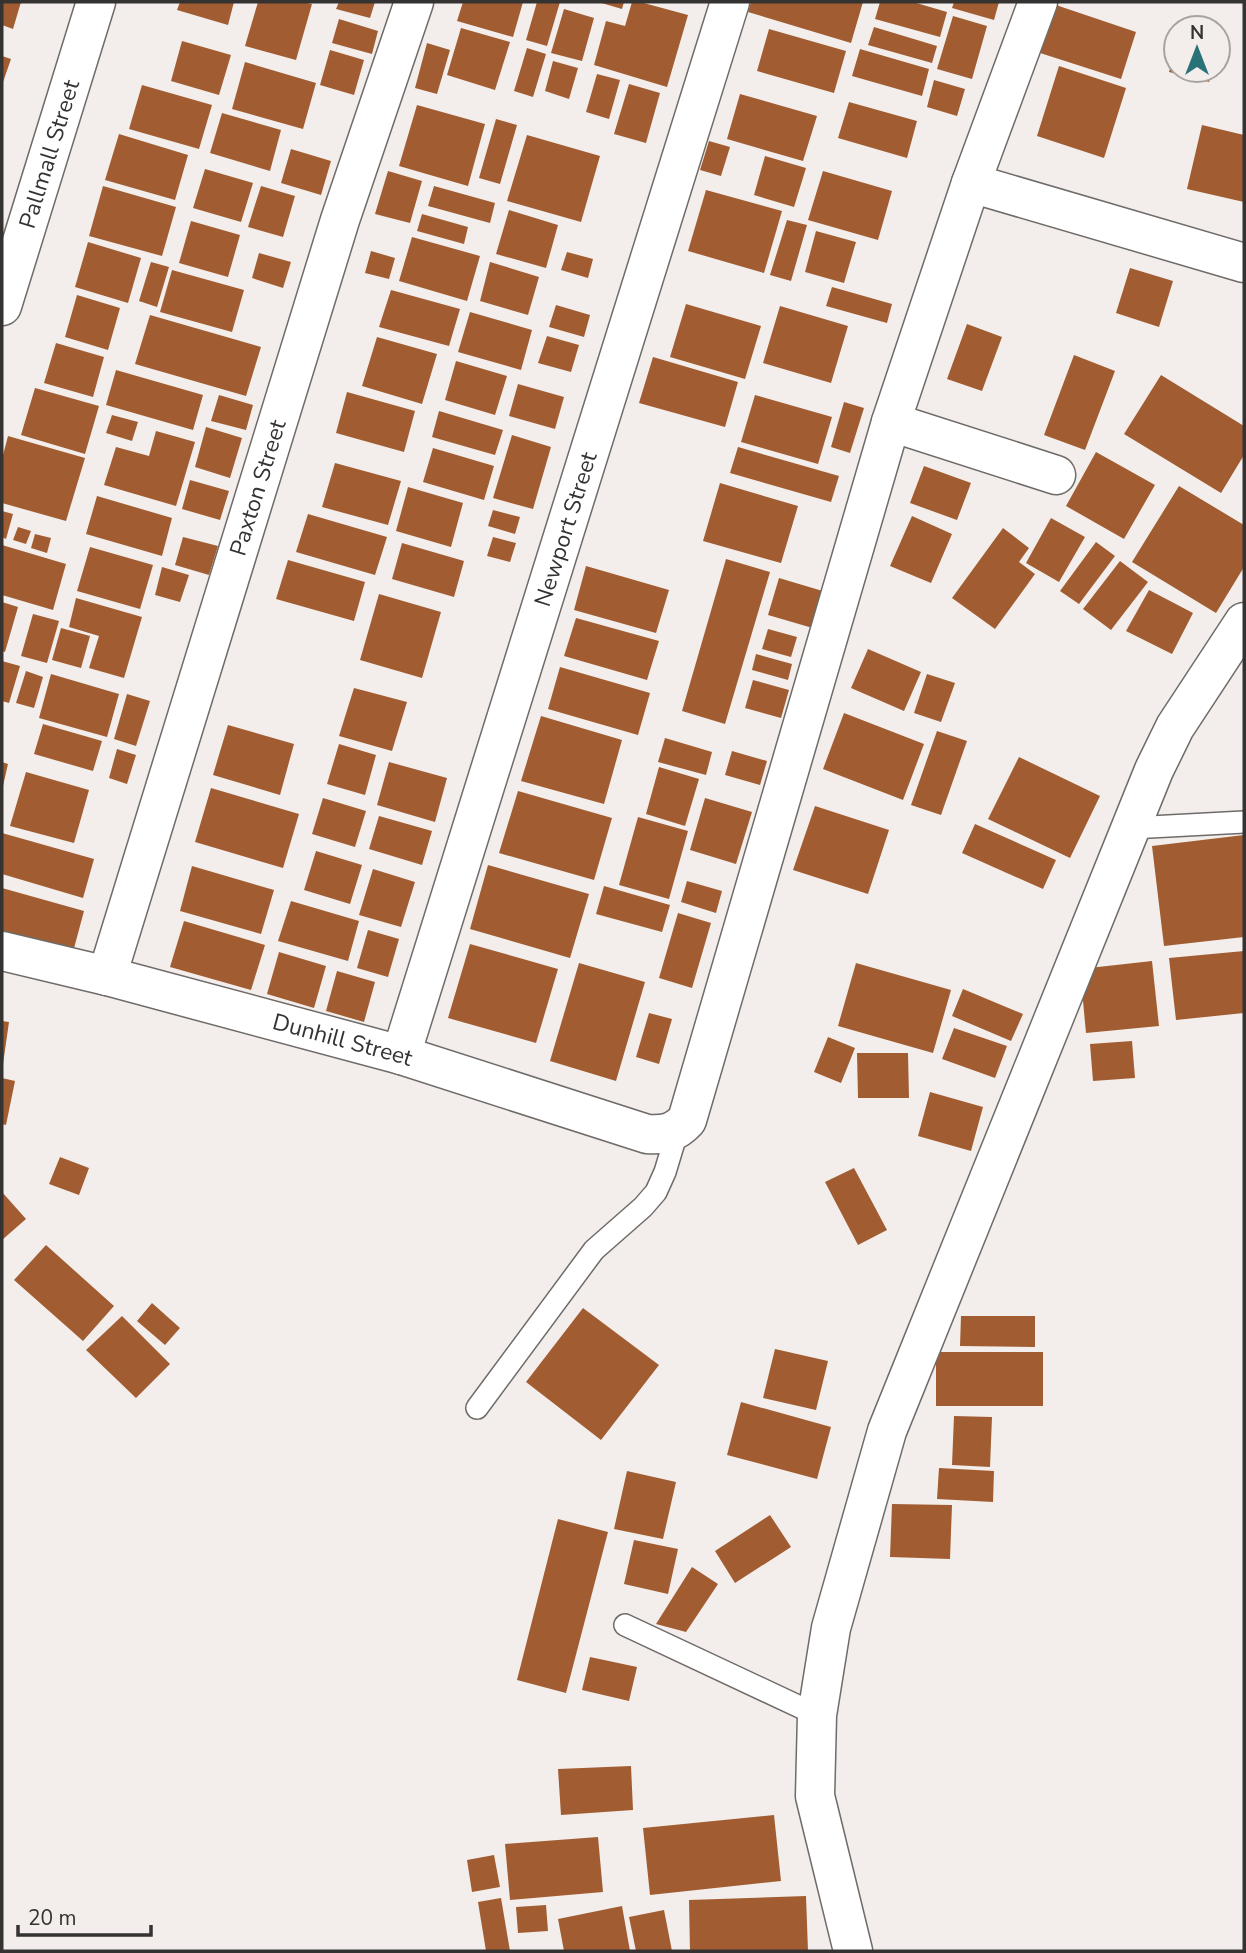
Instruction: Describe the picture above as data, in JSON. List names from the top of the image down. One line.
{"streets":{"street":["Pallmall Street","Paxton Street","Newport Street","Dunhill Street"]},"crossings":[["Paxton Street","Dunhill Street"],["Newport Street","Dunhill Street"]],"scale_bar":"20 m","north":"top"}
